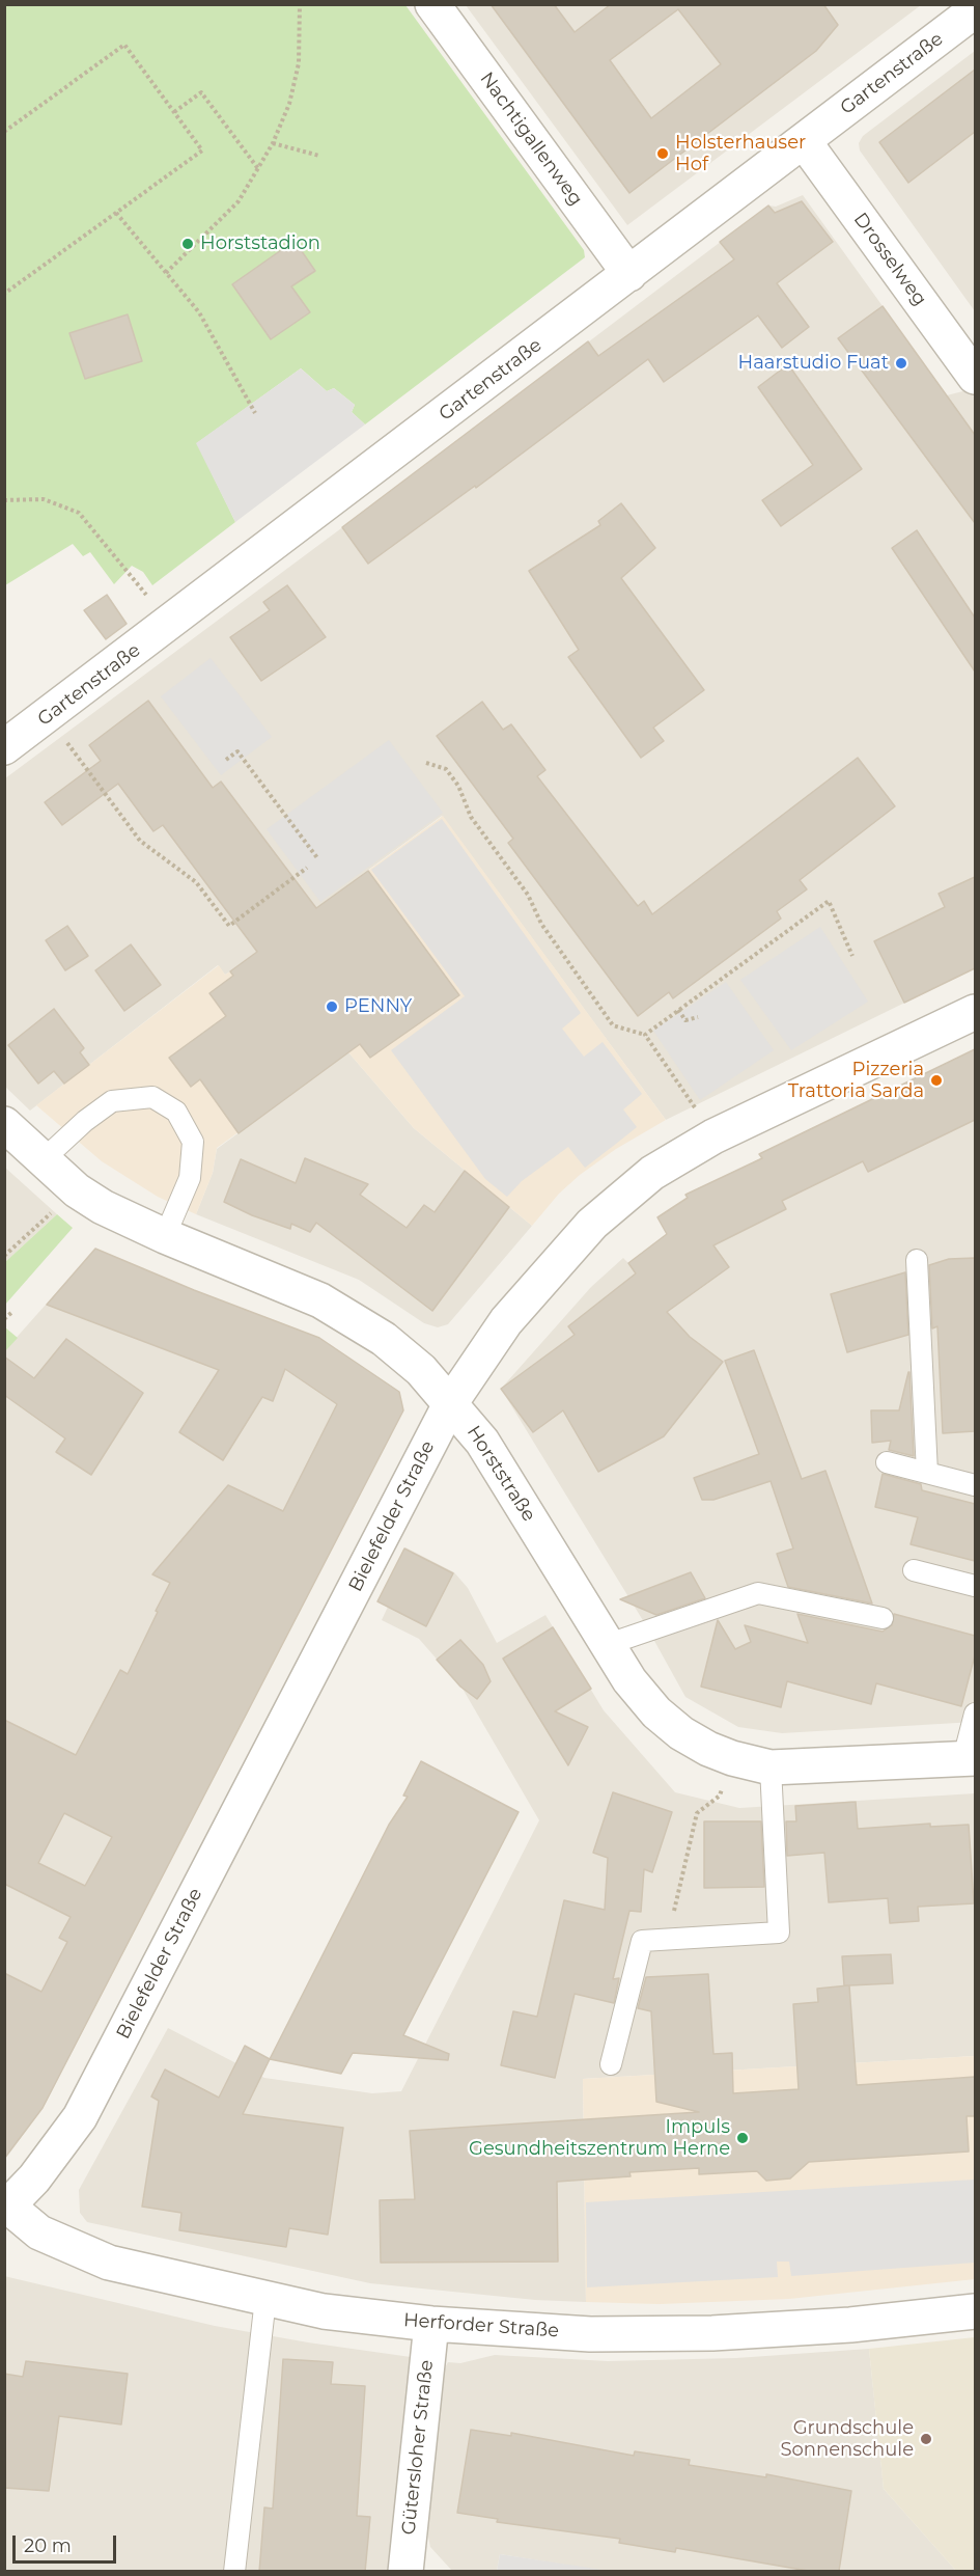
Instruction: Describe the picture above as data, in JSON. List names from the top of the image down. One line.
{"streets":{"street":["Gartenstraße","Nachtigallenweg","Drosselweg","Horststraße","Bielefelder Straße","Herforder Straße","Gütersloher Straße"]},"crossings":[["Gartenstraße","Nachtigallenweg"],["Gartenstraße","Drosselweg"],["Horststraße","Bielefelder Straße"],["Bielefelder Straße","Herforder Straße"],["Herforder Straße","Gütersloher Straße"]],"places":["Holsterhauser Hof","Horststadion","Haarstudio Fuat","PENNY","Pizzeria Trattoria Sarda","Impuls Gesundheitszentrum Herne","Grundschule Sonnenschule"],"scale_bar":"20 m"}
